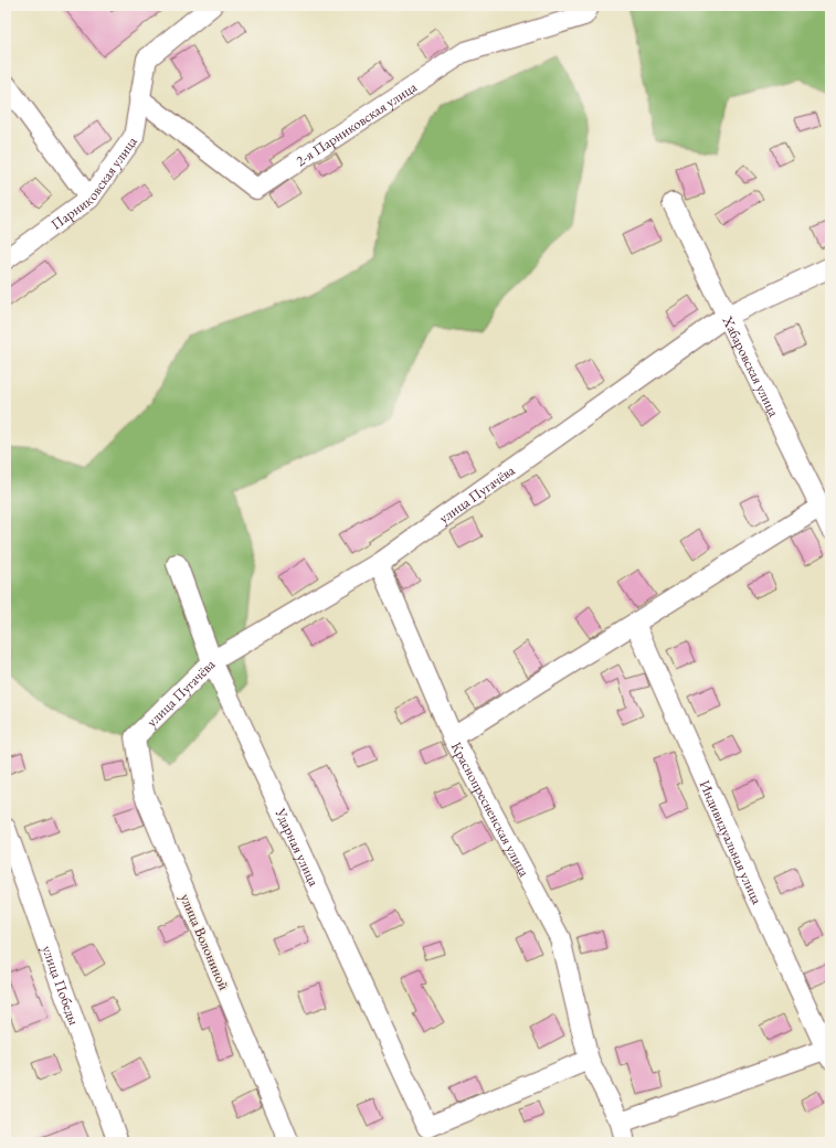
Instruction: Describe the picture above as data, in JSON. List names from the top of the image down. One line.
{"streets":{"street":["2-я Парниковская улица","Парниковская улица","Хабаровская улица","улица Пугачёва","Краснопресненская улица","Индивидуальная улица","Ударная улица","улица Волониной","улица Победы"]},"crossings":[["2-я Парниковская улица","Парниковская улица"],["Хабаровская улица","улица Пугачёва"],["улица Пугачёва","Краснопресненская улица"],["улица Пугачёва","Ударная улица"],["улица Пугачёва","улица Волониной"]]}
